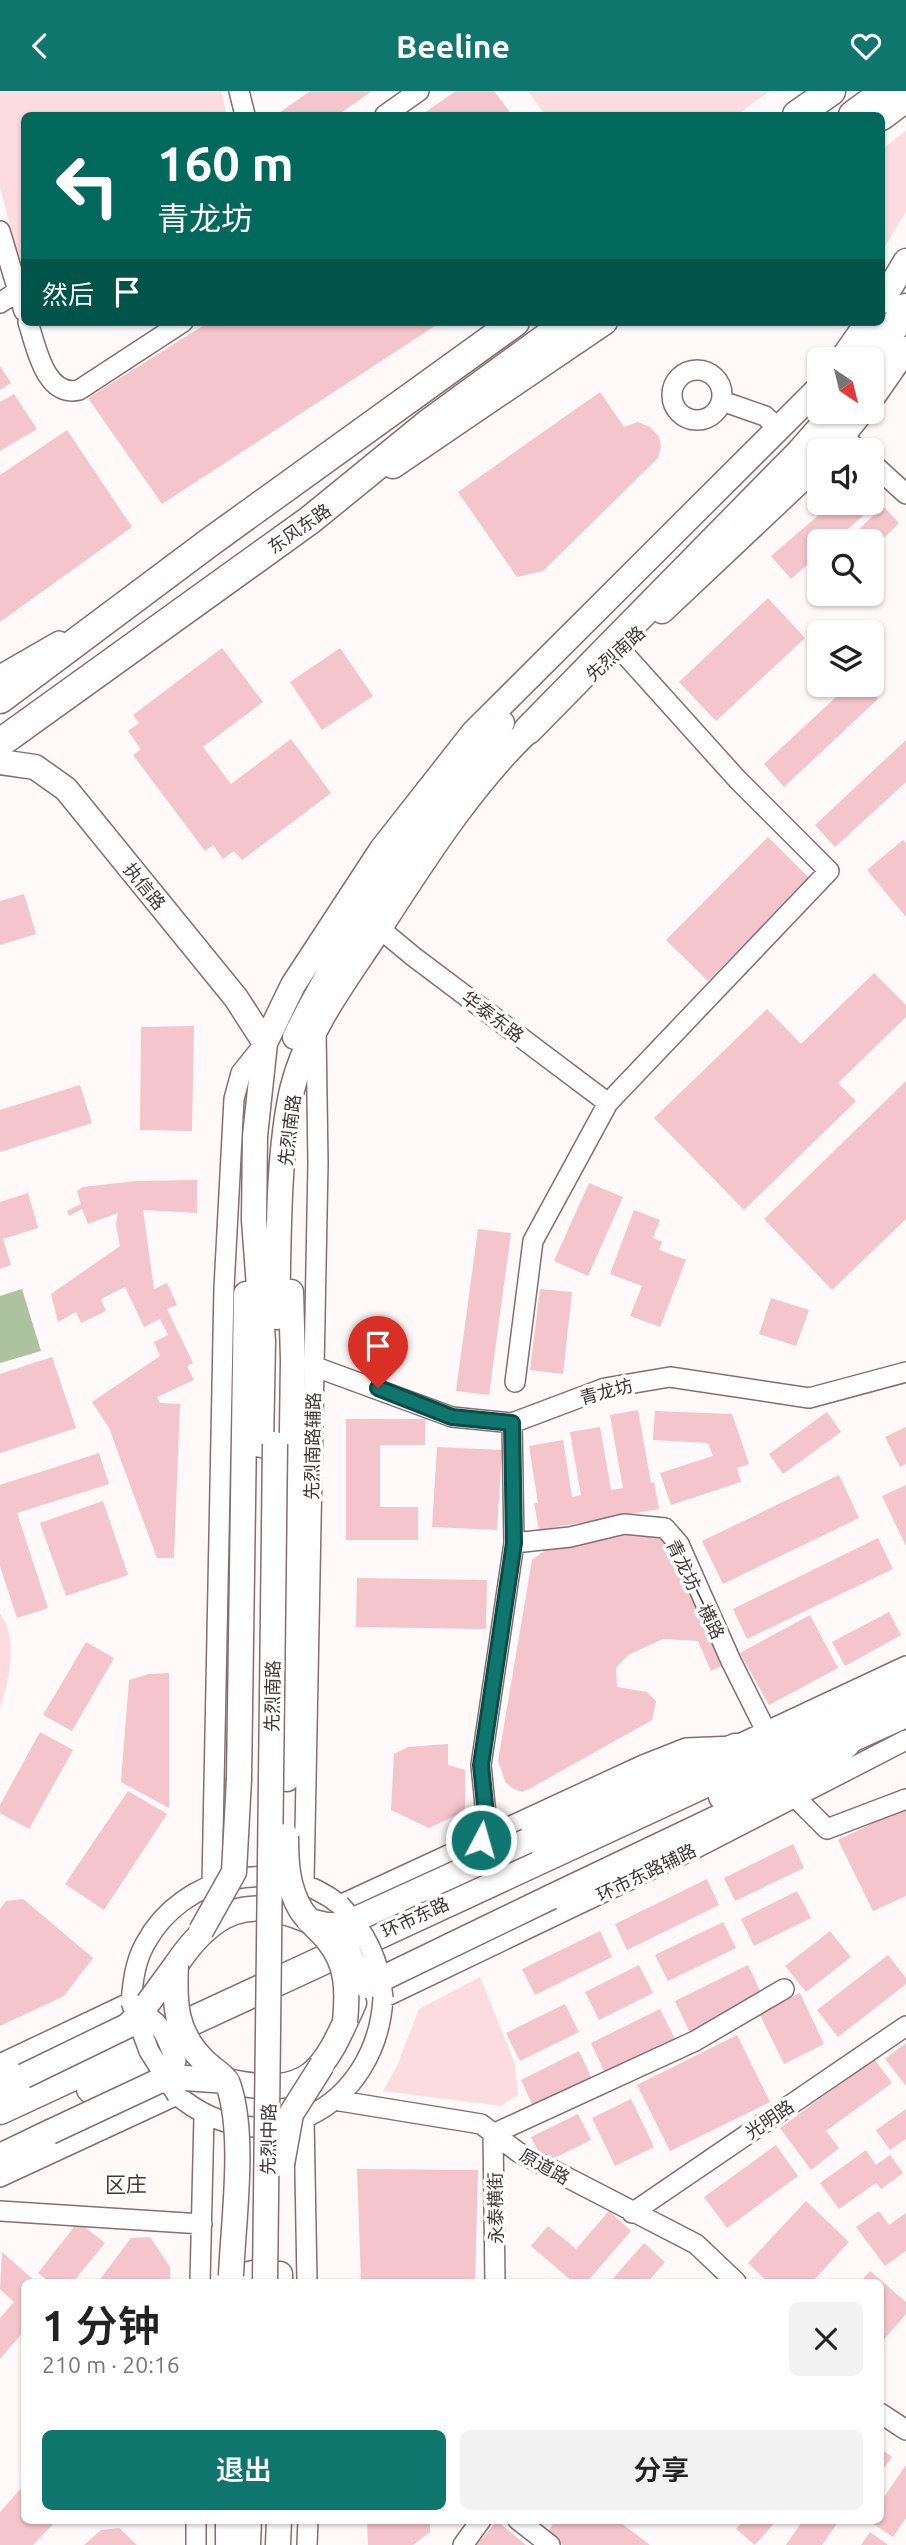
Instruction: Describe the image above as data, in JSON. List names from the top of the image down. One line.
{"streets":{"highway":["东风东路","环市东路"],"main road":["先烈南路","执信路","先烈中路"],"street":["华泰东路","青龙坊","先烈南路辅路","青龙坊一横路","环市东路辅路","光明路","原道路","永泰横街"]},"crossings":[["先烈南路","执信路"],["先烈南路","华泰东路"],["先烈南路","先烈南路辅路"],["先烈南路","先烈中路"],["青龙坊","先烈南路辅路"],["青龙坊一横路","环市东路"],["环市东路辅路","环市东路"],["光明路","原道路"],["原道路","永泰横街"]],"districts":["区庄"],"north":"bottom right","page":{"header":"Beeline","turn":["160 m","青龙坊"],"then":"然后","heading":["1 分钟","210 m · 20:16"],"buttons":["退出","分享"]}}
